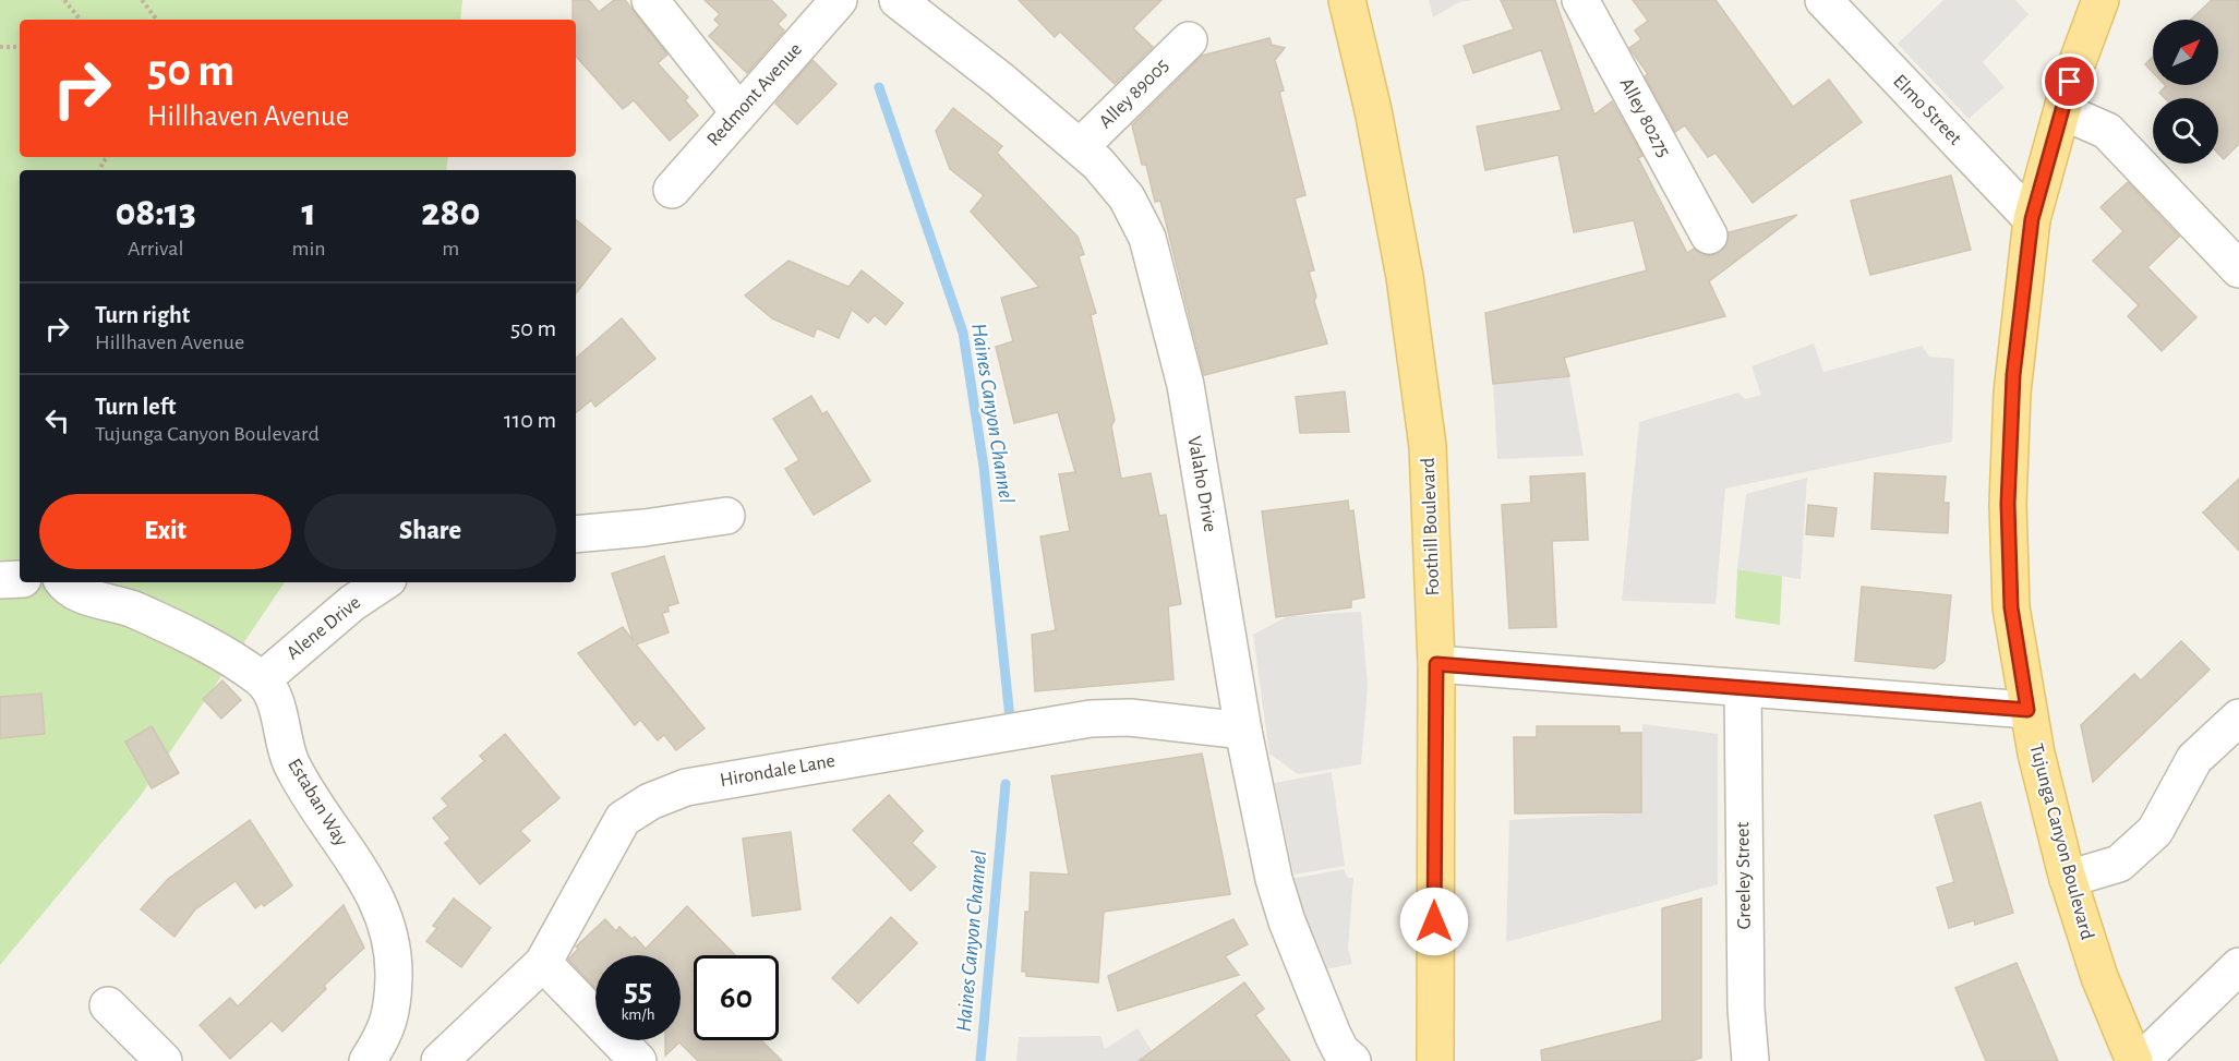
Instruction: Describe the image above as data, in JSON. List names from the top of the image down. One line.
{"streets":{"main road":["Foothill Boulevard","Tujunga Canyon Boulevard"],"street":["Alley 89005","Redmont Avenue","Elmo Street","Alley 80275","Valaho Drive","Alene Drive","Hirondale Lane","Estaban Way","Greeley Street"]},"crossings":[["Alley 89005","Valaho Drive"],["Elmo Street","Tujunga Canyon Boulevard"],["Valaho Drive","Hirondale Lane"],["Alene Drive","Estaban Way"]],"water":["Haines Canyon Channel"],"north":"top right","page":{"turn":["50 m","Hillhaven Avenue"],"eta":["08:13","Arrival","1","min","280","m"],"list":[{"name":"Turn right","note":"Hillhaven Avenue","value":"50 m"},{"name":"Turn left","note":"Tujunga Canyon Boulevard","value":"110 m"}],"buttons":["Exit","Share"],"speed":"55 km/h","limit":"60"}}
